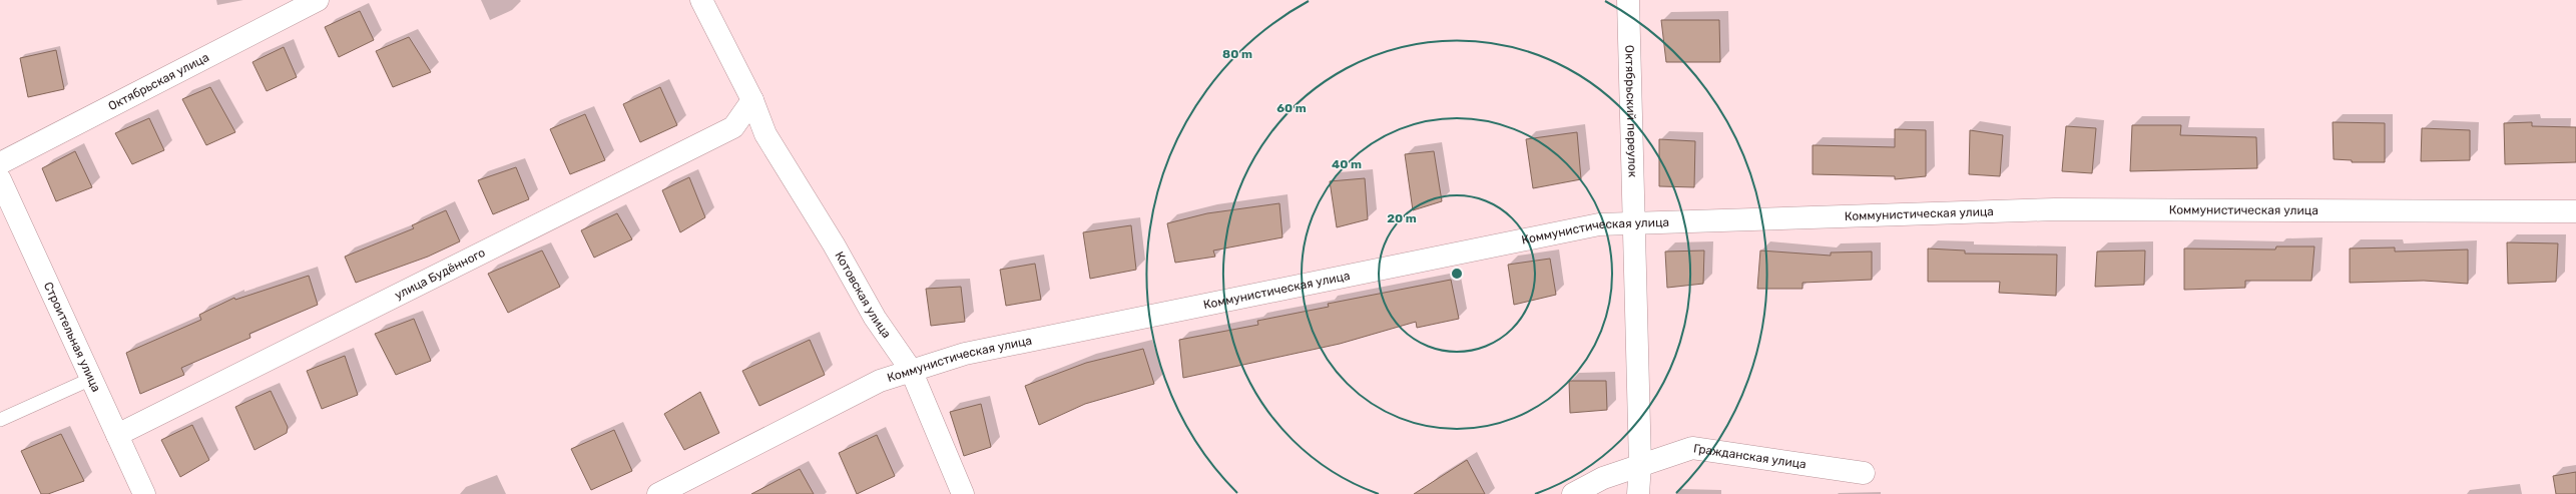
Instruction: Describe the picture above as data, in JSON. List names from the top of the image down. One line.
{"streets":{"street":["Октябрьская улица","Октябрьский переулок","Коммунистическая улица","улица Будённого","Котовская улица","Строительная улица","Гражданская улица"]},"crossings":[["Октябрьский переулок","Коммунистическая улица"],["Октябрьский переулок","Гражданская улица"],["Коммунистическая улица","Котовская улица"],["улица Будённого","Котовская улица"],["улица Будённого","Строительная улица"]],"rings":["80 m","60 m","40 m","20 m"]}
